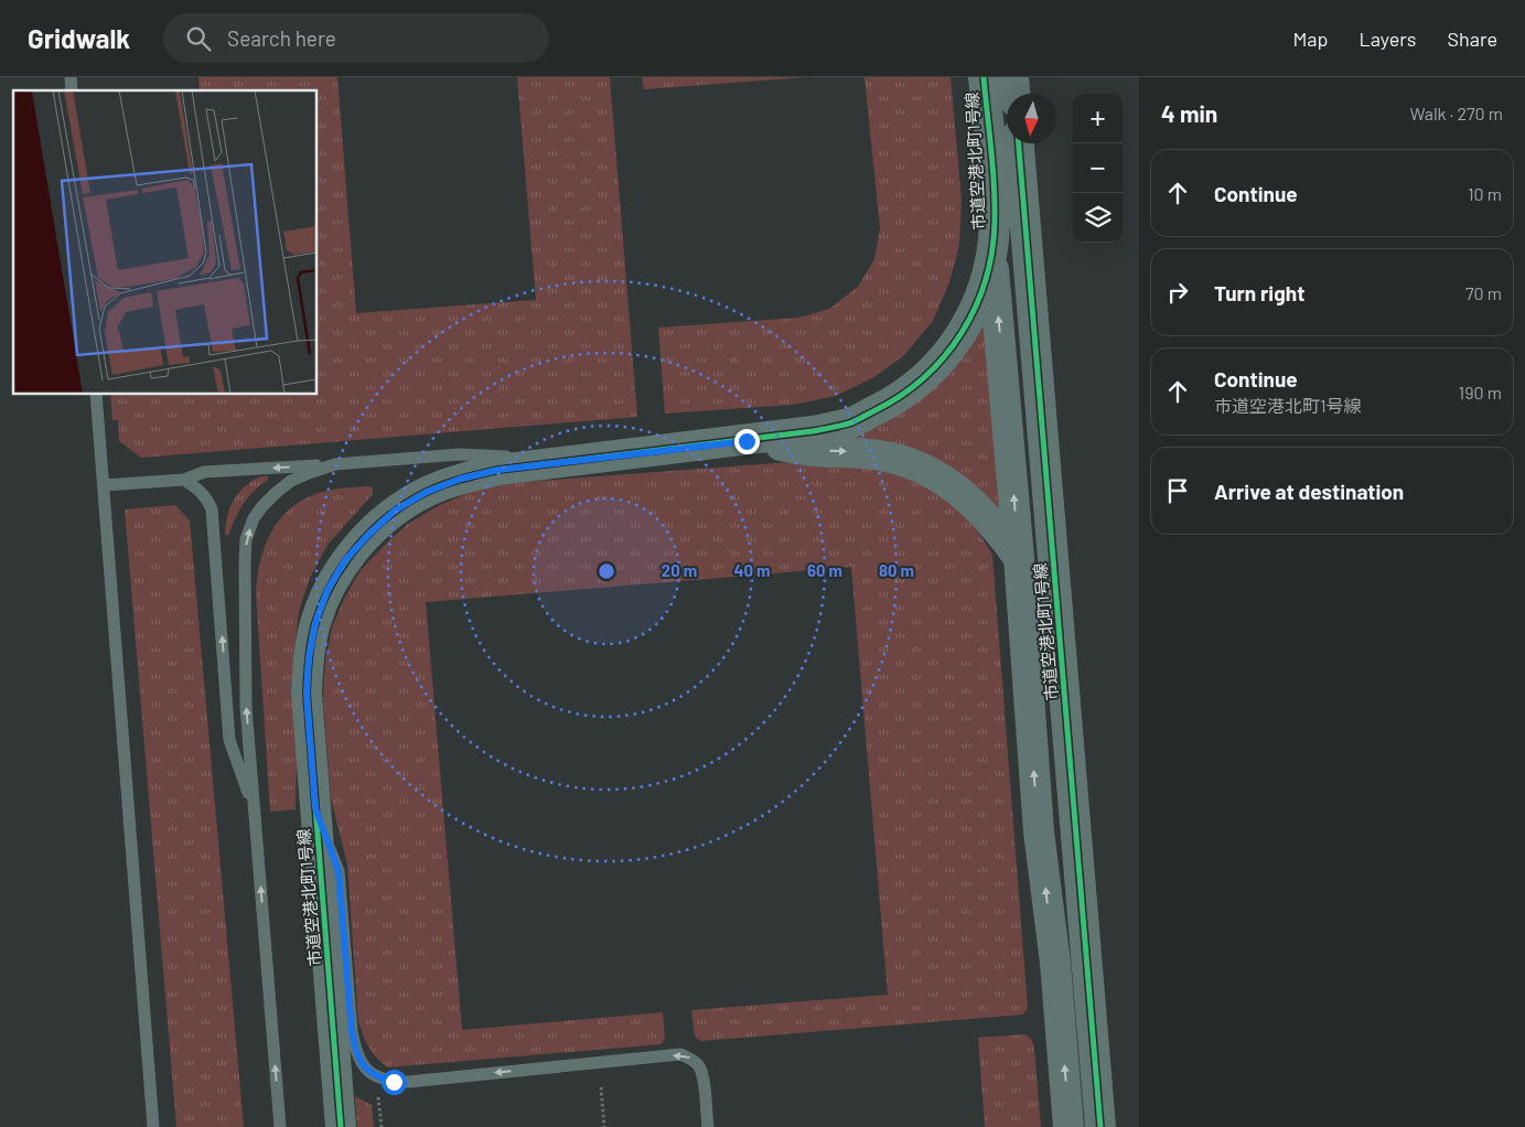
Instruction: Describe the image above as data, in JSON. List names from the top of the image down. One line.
{"streets":{"street":["市道空港北町1号線"]},"north":"bottom","page":{"header":"Gridwalk","search":"Search here","nav":["Map","Layers","Share"],"heading":["4 min","Walk · 270 m"],"map_buttons":["+","−"],"list":[["Continue","10 m"],["Turn right","70 m"],["Continue","市道空港北町1号線","190 m"],"Arrive at destination"]},"rings":["20 m","40 m","60 m","80 m"]}
